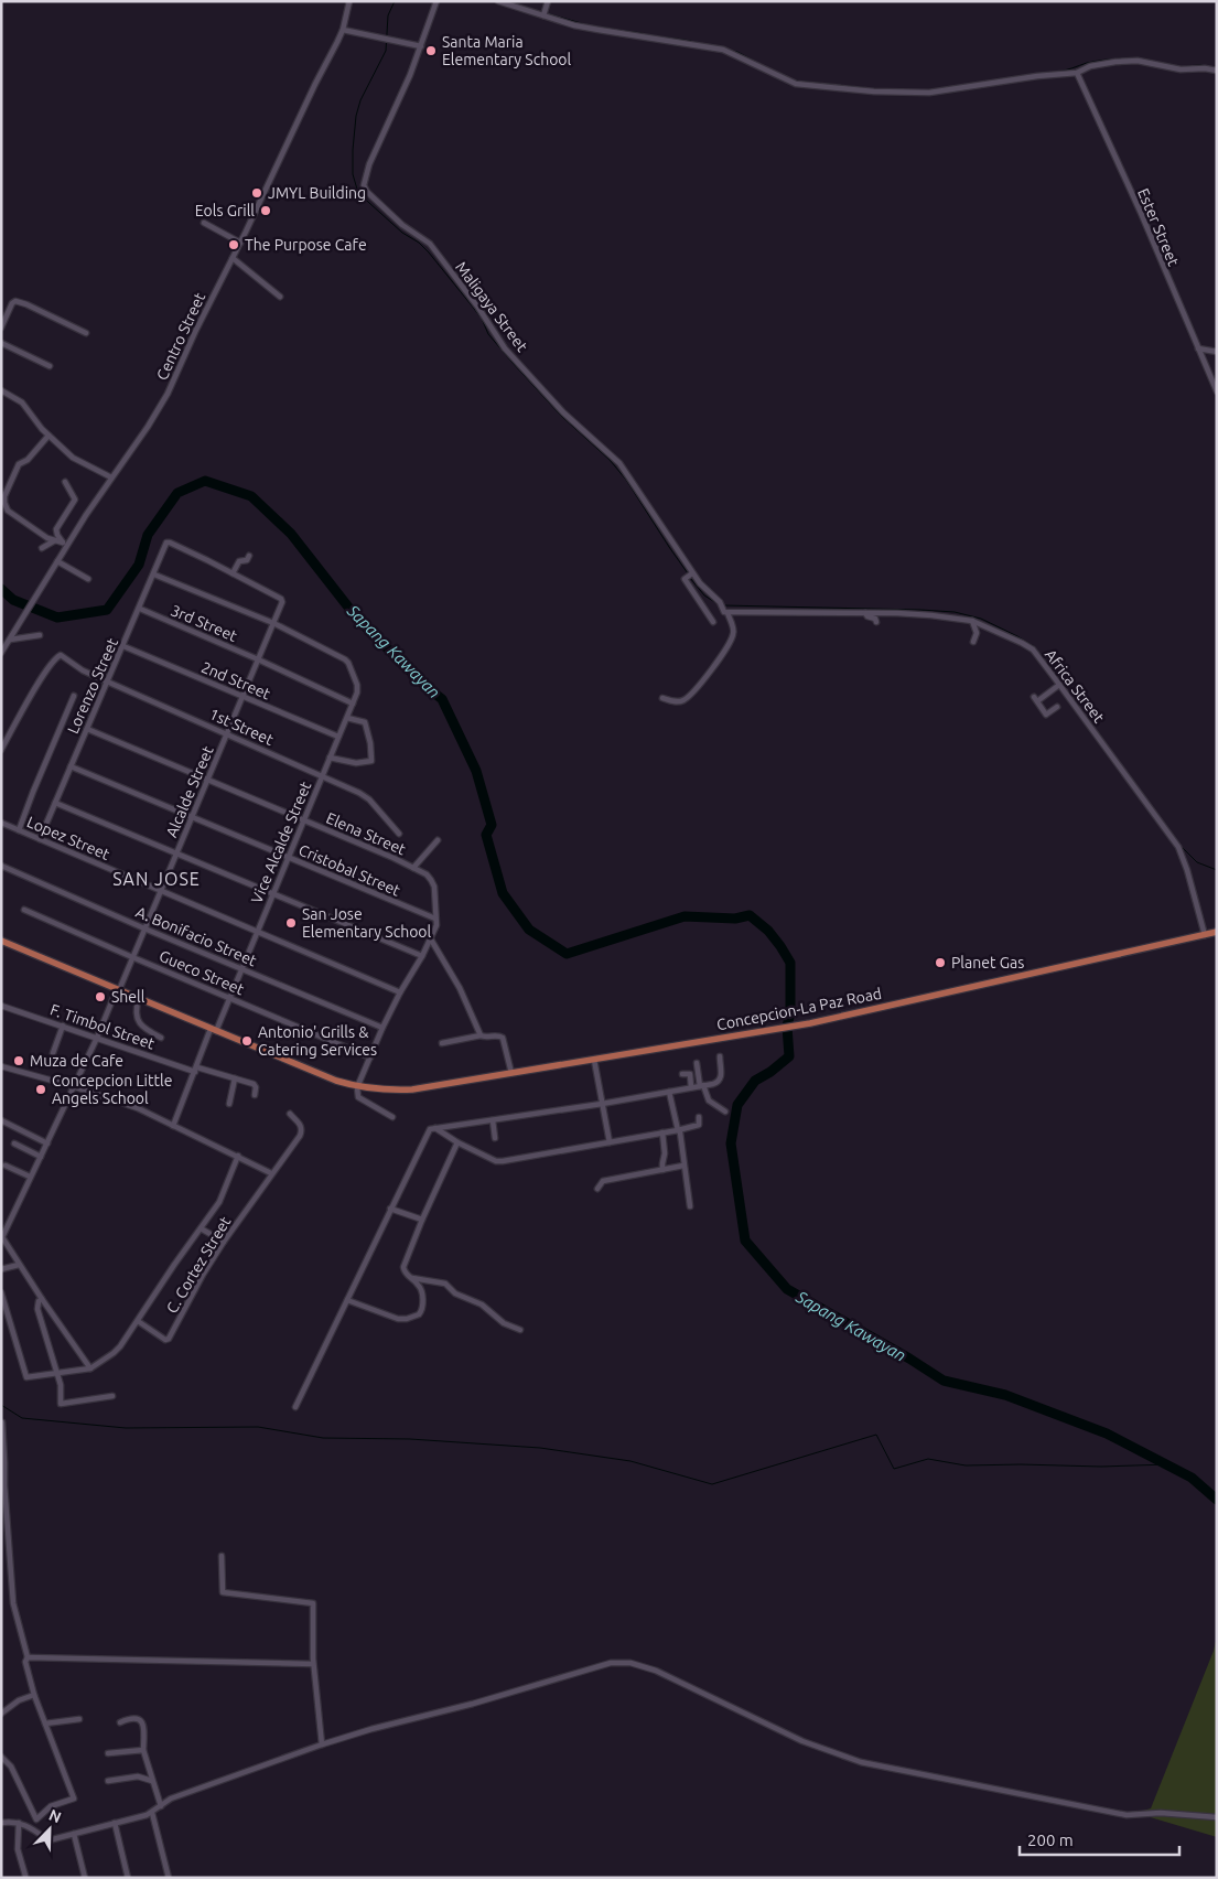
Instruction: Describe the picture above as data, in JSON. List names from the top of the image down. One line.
{"streets":{"main road":["Concepcion-La Paz Road"],"street":["Ester Street","Maligaya Street","Centro Street","3rd Street","2nd Street","Lorenzo Street","Africa Street","1st Street","Alcalde Street","Elena Street","Lopez Street","Vice Alcalde Street","Cristobal Street","A. Bonifacio Street","Gueco Street","F. Timbol Street","C. Cortez Street"]},"crossings":[["Maligaya Street","Africa Street"],["3rd Street","Lorenzo Street"],["3rd Street","Alcalde Street"],["3rd Street","Vice Alcalde Street"],["2nd Street","Lorenzo Street"],["2nd Street","Alcalde Street"],["2nd Street","Vice Alcalde Street"],["Lorenzo Street","1st Street"],["Lorenzo Street","Alcalde Street"],["Lorenzo Street","Elena Street"],["Lorenzo Street","Lopez Street"],["Lorenzo Street","Cristobal Street"],["Africa Street","Concepcion-La Paz Road"],["1st Street","Alcalde Street"],["1st Street","Vice Alcalde Street"],["Alcalde Street","Elena Street"],["Alcalde Street","Lopez Street"],["Alcalde Street","Vice Alcalde Street"],["Alcalde Street","Cristobal Street"],["Alcalde Street","A. Bonifacio Street"],["Alcalde Street","Gueco Street"],["Alcalde Street","Concepcion-La Paz Road"],["Alcalde Street","F. Timbol Street"],["Elena Street","Vice Alcalde Street"],["Elena Street","Cristobal Street"],["Lopez Street","Vice Alcalde Street"],["Vice Alcalde Street","Cristobal Street"],["Vice Alcalde Street","A. Bonifacio Street"],["Vice Alcalde Street","Gueco Street"],["Vice Alcalde Street","Concepcion-La Paz Road"],["Vice Alcalde Street","F. Timbol Street"]],"districts":["SAN JOSE"],"water":["Sapang Kawayan"],"places":["Santa Maria Elementary School","JMYL Building","Eols Grill","The Purpose Cafe","San Jose Elementary School","Planet Gas","Shell","Antonio' Grills & Catering Services","Muza de Cafe","Concepcion Little Angels School"],"scale_bar":"200 m","north":"top right"}
